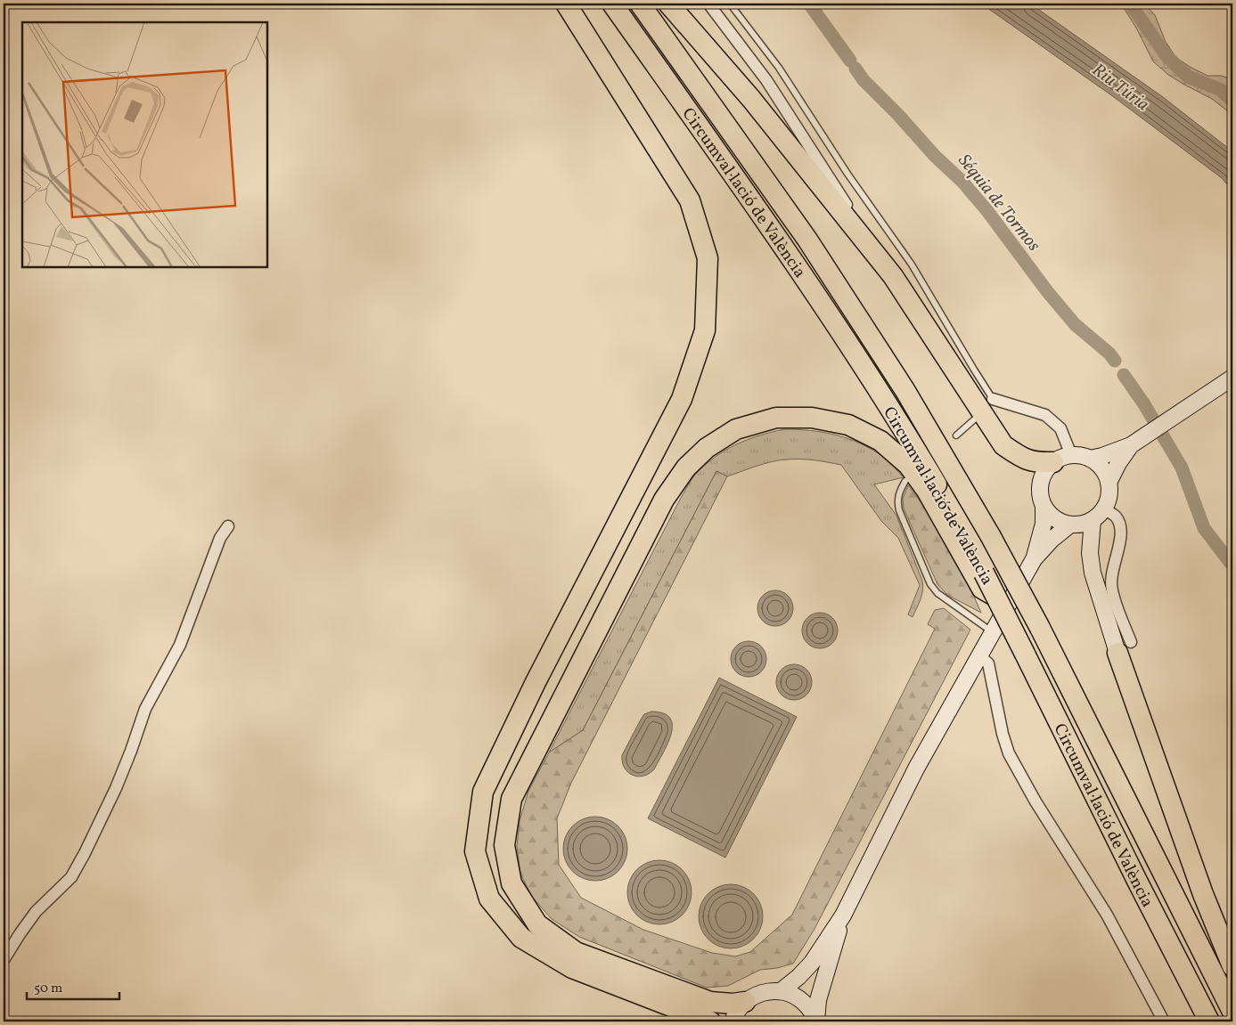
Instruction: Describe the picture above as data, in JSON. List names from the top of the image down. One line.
{"streets":{"highway":["Circumval·lació de València"]},"water":["Riu Túria","Séquia de Tormos"],"scale_bar":"50 m"}
